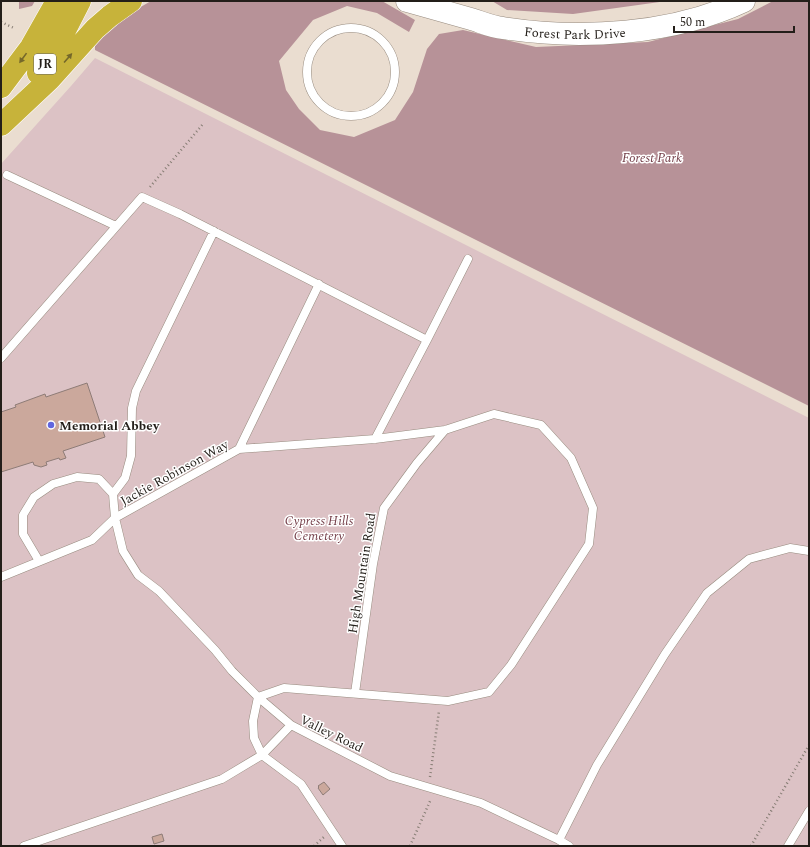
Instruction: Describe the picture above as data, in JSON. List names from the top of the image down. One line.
{"streets":{"highway":["JR"],"street":["Forest Park Drive"],"lane":["Jackie Robinson Way","High Mountain Road","Valley Road"]},"crossings":[["Jackie Robinson Way","High Mountain Road"]],"parks":["Forest Park","Cypress Hills Cemetery"],"places":["Memorial Abbey"],"scale_bar":"50 m"}
